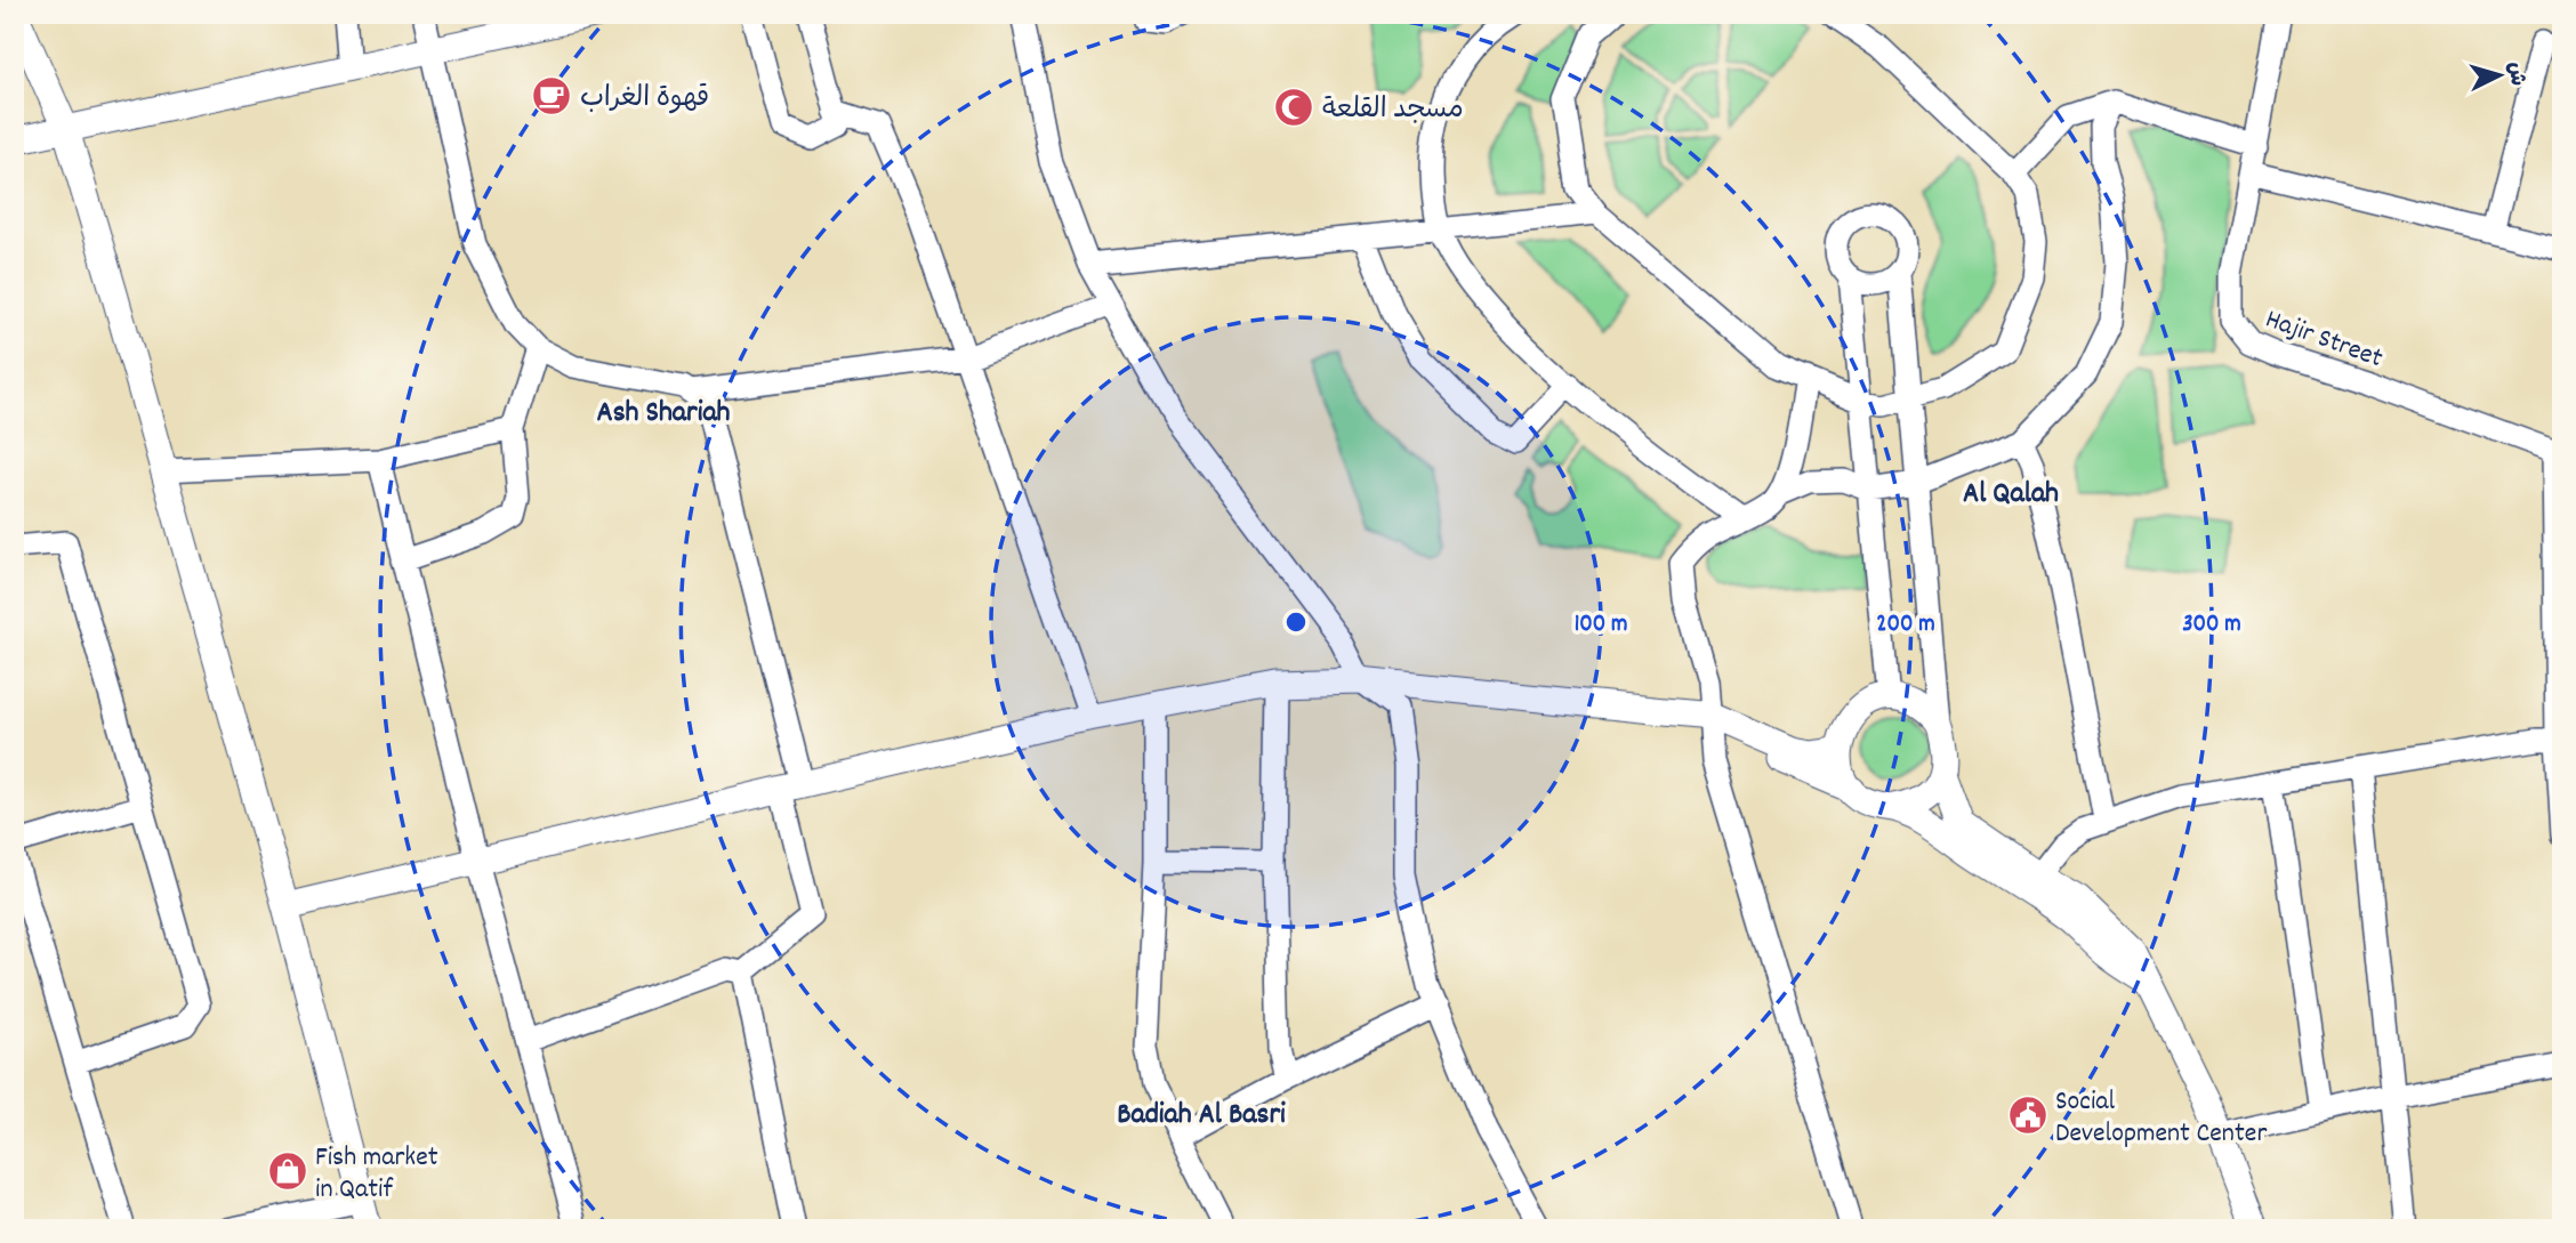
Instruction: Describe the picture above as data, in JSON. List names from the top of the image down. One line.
{"streets":{"street":["Hajir Street"]},"districts":["Ash Shariah","Al Qalah","Badiah Al Basri"],"places":{"cafe":["قهوة الغراب"],"mosque":["مسجد القلعة"],"public building":["Social Development Center"],"shop":["Fish market in Qatif"]},"north":"right","rings":["100 m","200 m","300 m"]}
